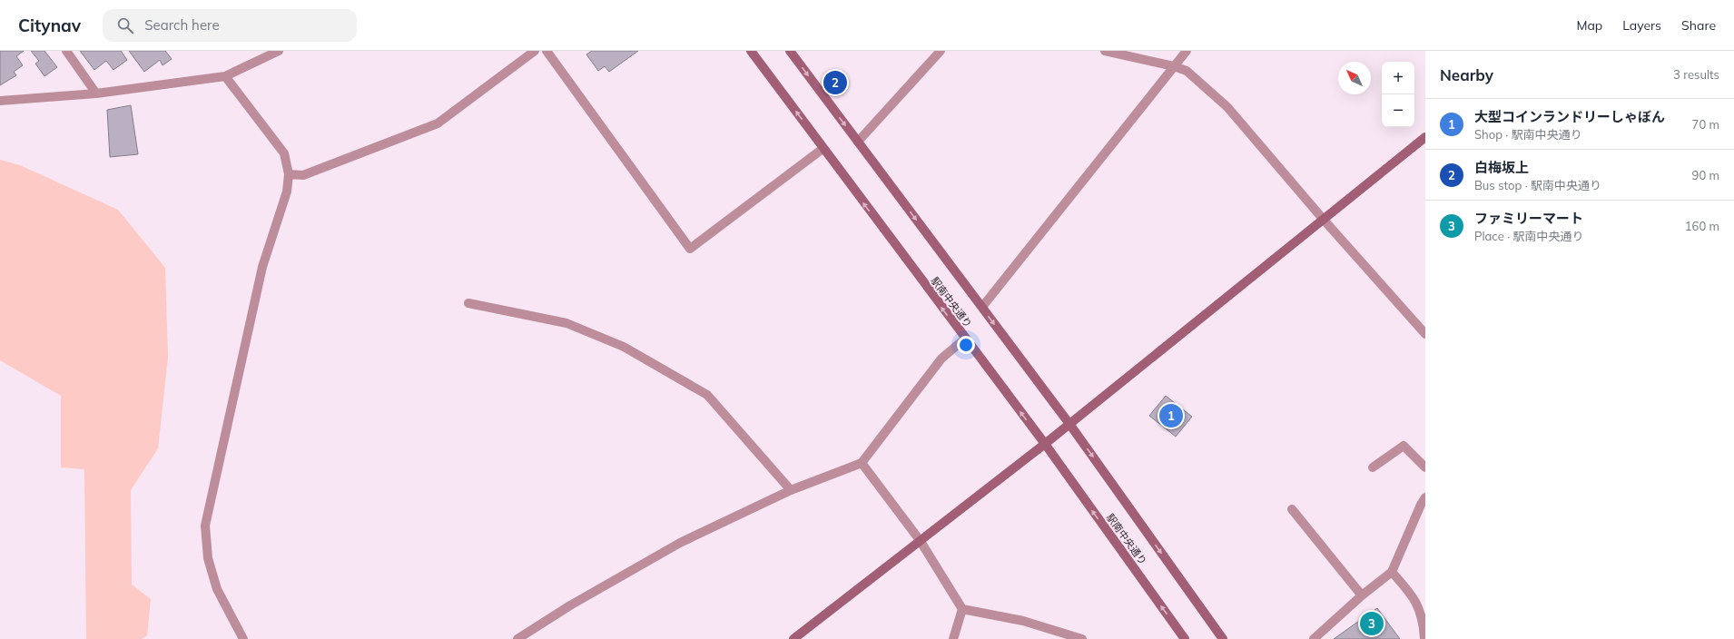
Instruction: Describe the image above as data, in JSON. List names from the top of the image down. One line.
{"streets":{"street":["駅南中央通り"]},"north":"top left","page":{"header":"Citynav","search":"Search here","nav":["Map","Layers","Share"],"heading":["Nearby","3 results"],"map_buttons":["+","−"],"pins":["2","1","3"],"list":[{"mark":"1","name":"大型コインランドリーしゃぼん","note":"Shop · 駅南中央通り","value":"70 m"},{"mark":"2","name":"白梅坂上","note":"Bus stop · 駅南中央通り","value":"90 m"},{"mark":"3","name":"ファミリーマート","note":"Place · 駅南中央通り","value":"160 m"}]}}
